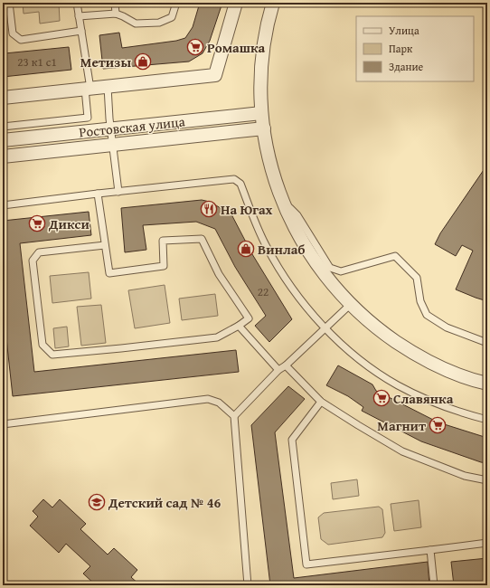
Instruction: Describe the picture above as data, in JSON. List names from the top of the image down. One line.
{"streets":{"street":["Ростовская улица"]},"places":{"supermarket":["Ромашка","Дикси","Славянка","Магнит"],"shop":["Метизы","Винлаб"],"restaurant":["На Югах"],"school or university":["Детский сад № 46"]},"house_numbers":["23 к1 с1","22"],"legend":["Улица","Парк","Здание"]}
